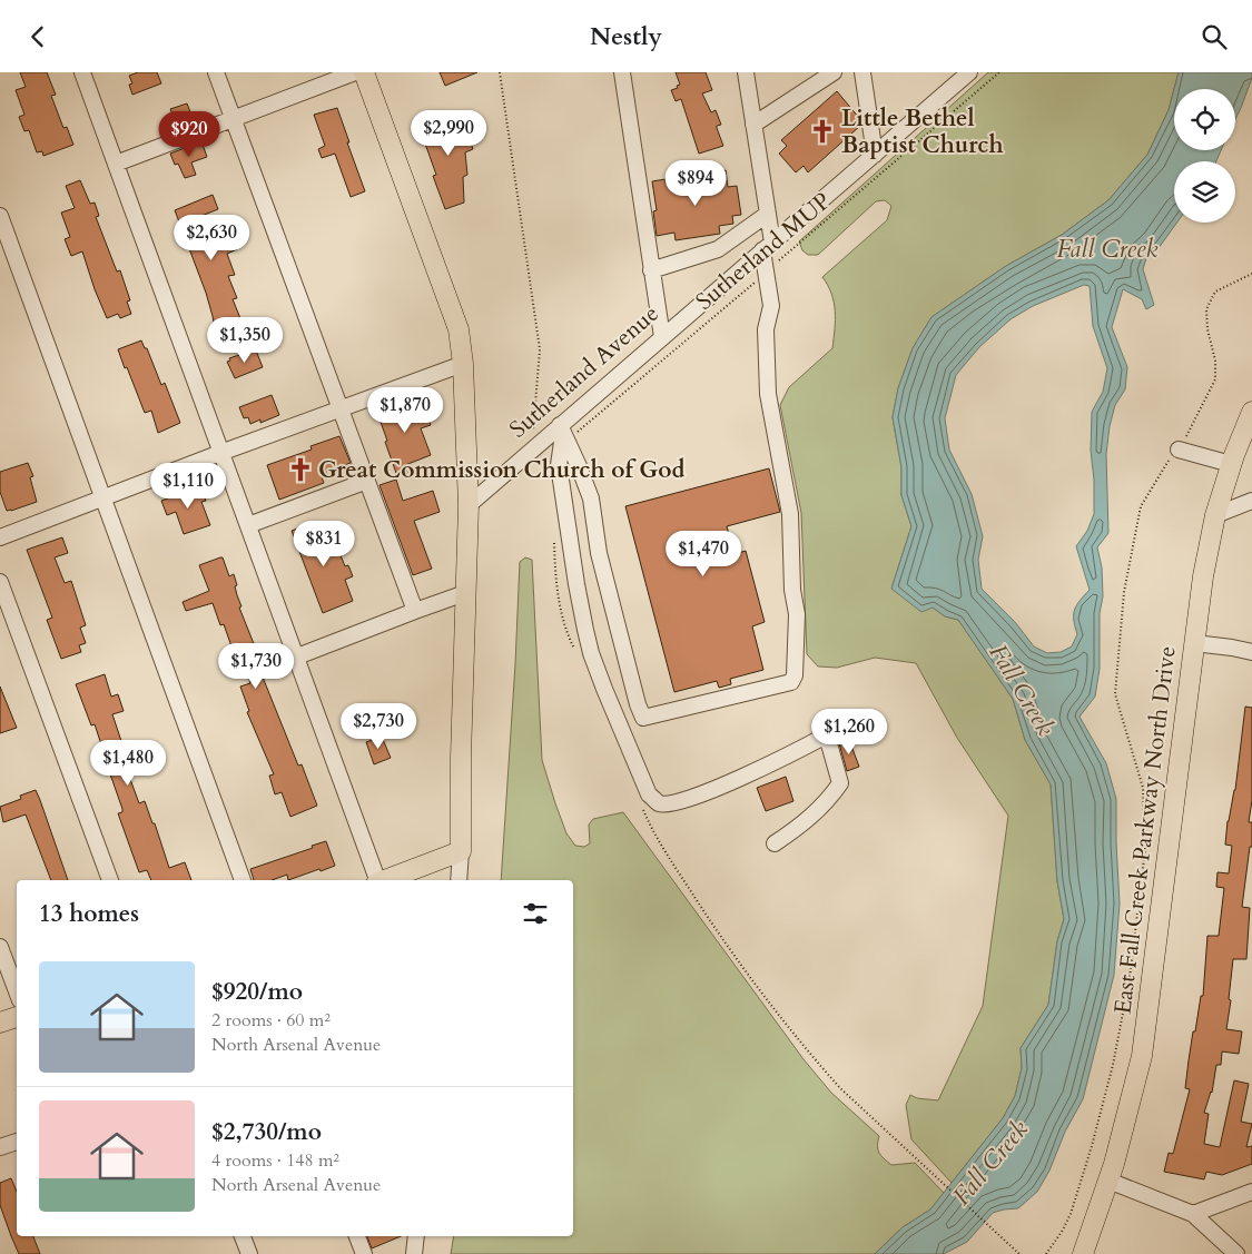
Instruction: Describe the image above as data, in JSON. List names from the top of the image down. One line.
{"streets":{"main road":["East Fall Creek Parkway North Drive"],"street":["Sutherland Avenue"],"path":["Sutherland MUP"]},"crossings":[["Sutherland MUP","Sutherland Avenue"]],"water":["Fall Creek"],"places":{"church":["Little Bethel Baptist Church","Great Commission Church of God"]},"page":{"header":"Nestly","price":["$2,990","$920","$894","$2,630","$1,350","$1,870","$1,110","$831","$1,470","$1,730","$2,730","$1,260","$1,480"],"heading":"13 homes","list":[{"name":"$920/mo","note":"2 rooms · 60 m² · North Arsenal Avenue"},{"name":"$2,730/mo","note":"4 rooms · 148 m² · North Arsenal Avenue"}]}}
